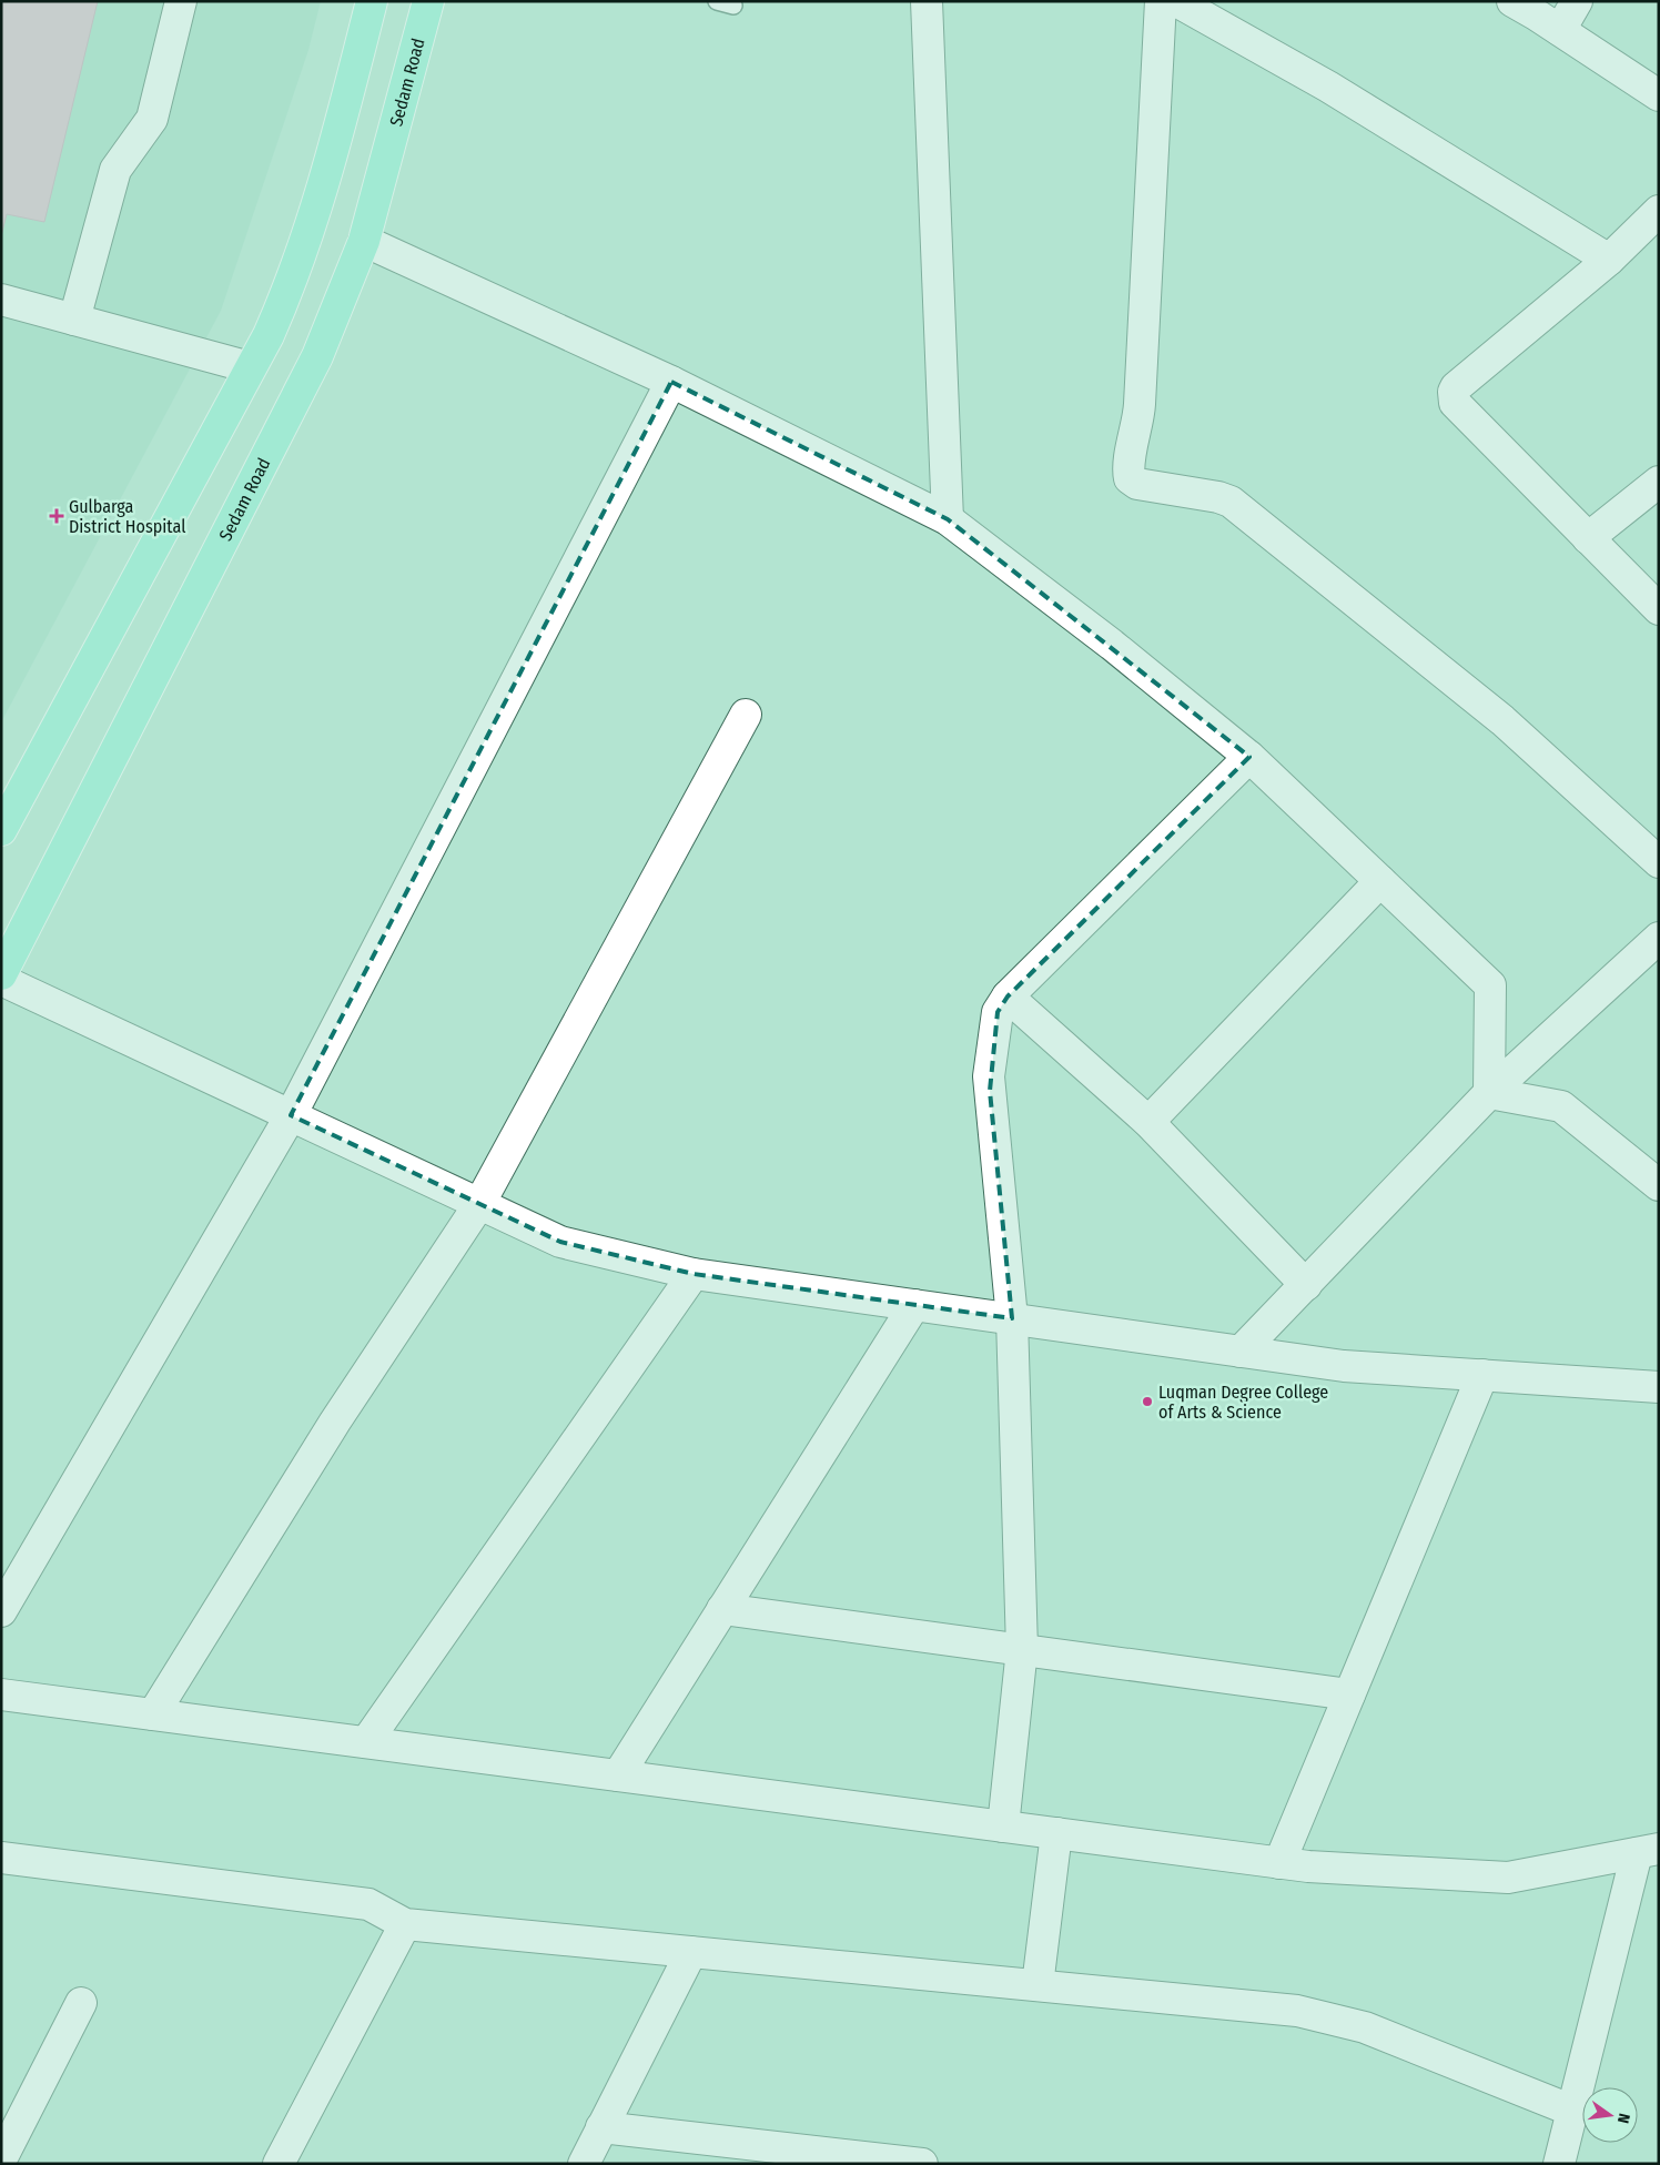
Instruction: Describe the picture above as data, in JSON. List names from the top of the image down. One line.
{"streets":{"main road":["Sedam Road"]},"places":{"health":["Gulbarga District Hospital"],"other":["Luqman Degree College of Arts & Science"]},"north":"right"}
